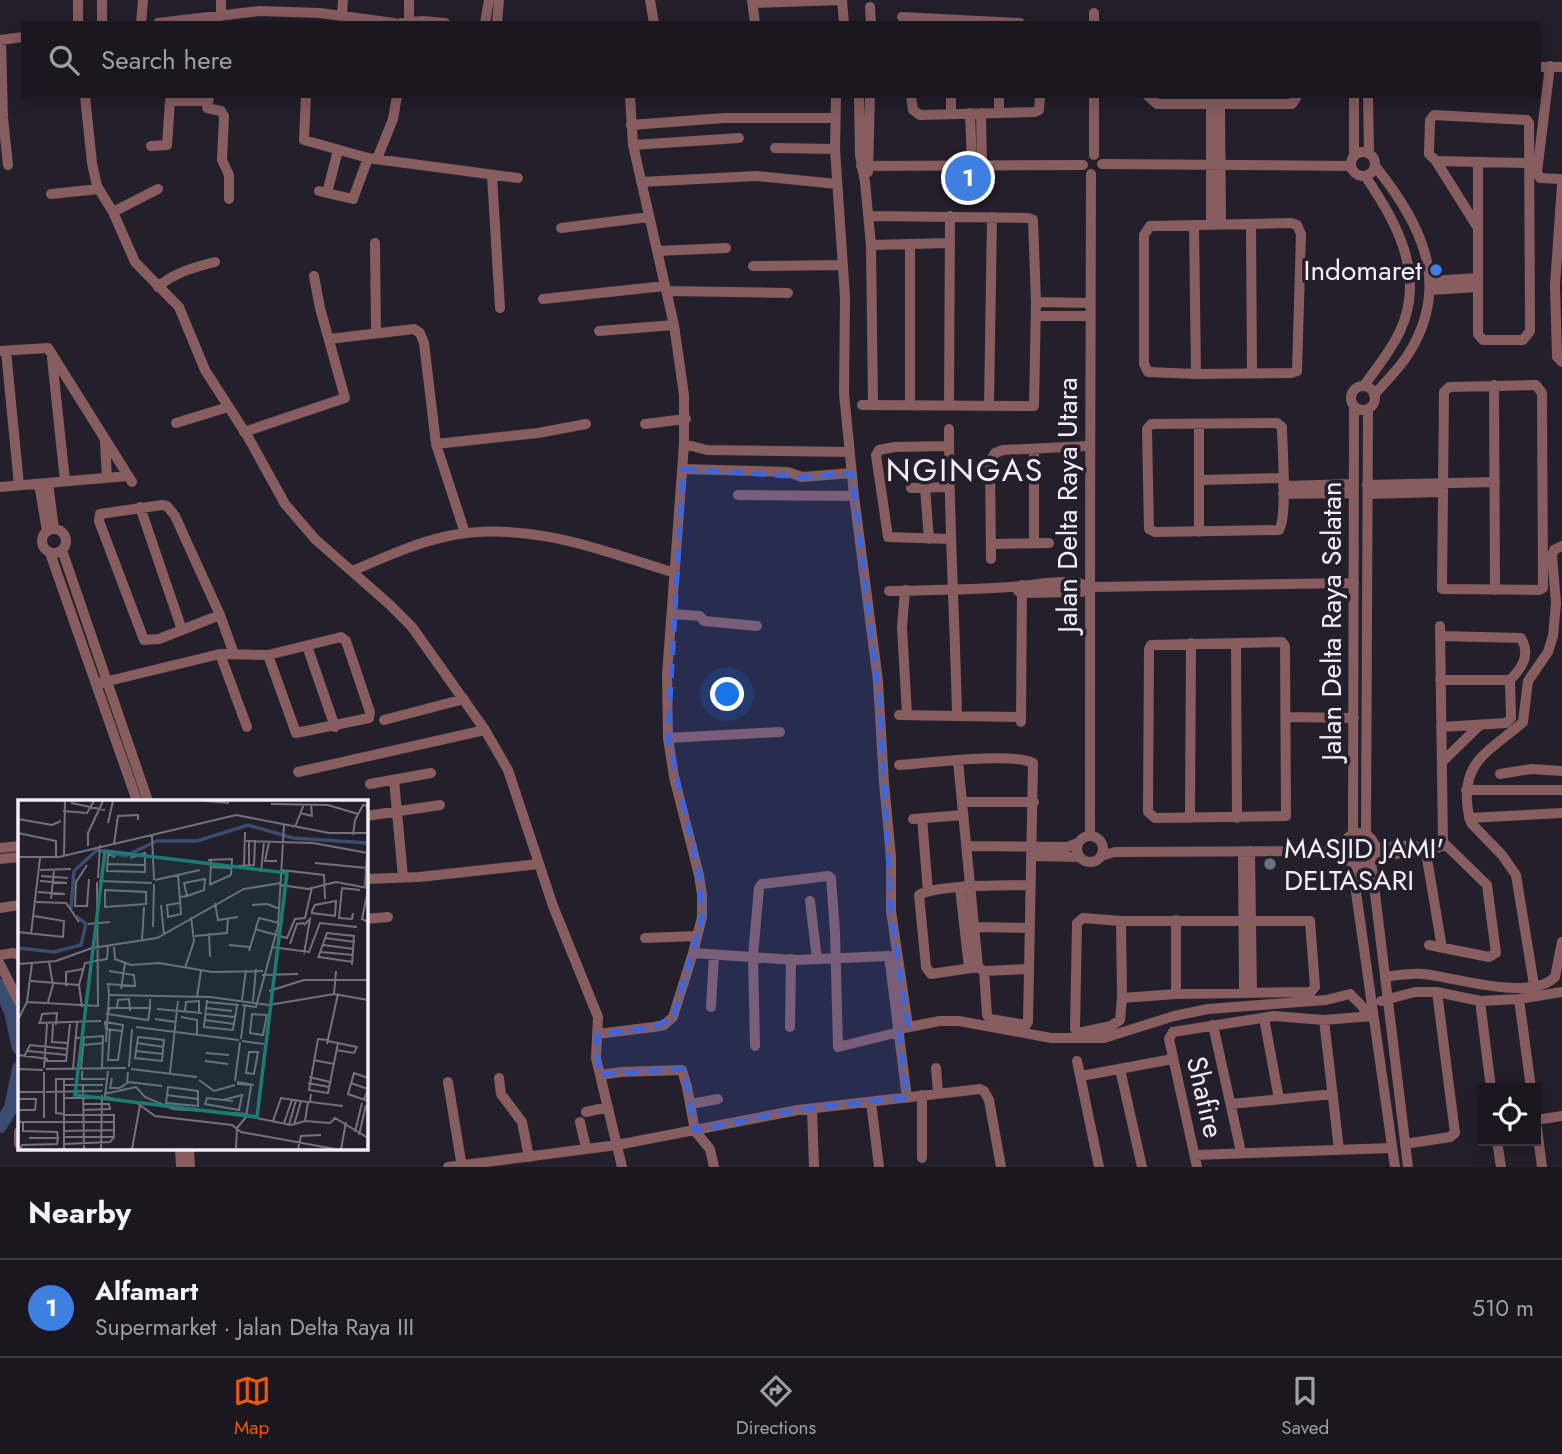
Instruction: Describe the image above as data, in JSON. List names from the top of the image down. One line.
{"streets":{"street":["Jalan Delta Raya Utara","Jalan Delta Raya Selatan","Shafire"]},"districts":["NGINGAS"],"places":["Indomaret","MASJID JAMI' DELTASARI"],"page":{"search":"Search here","pins":"1","heading":"Nearby","list":[{"mark":"1","name":"Alfamart","note":"Supermarket · Jalan Delta Raya III","value":"510 m"}],"nav":["Map","Directions","Saved"]}}
